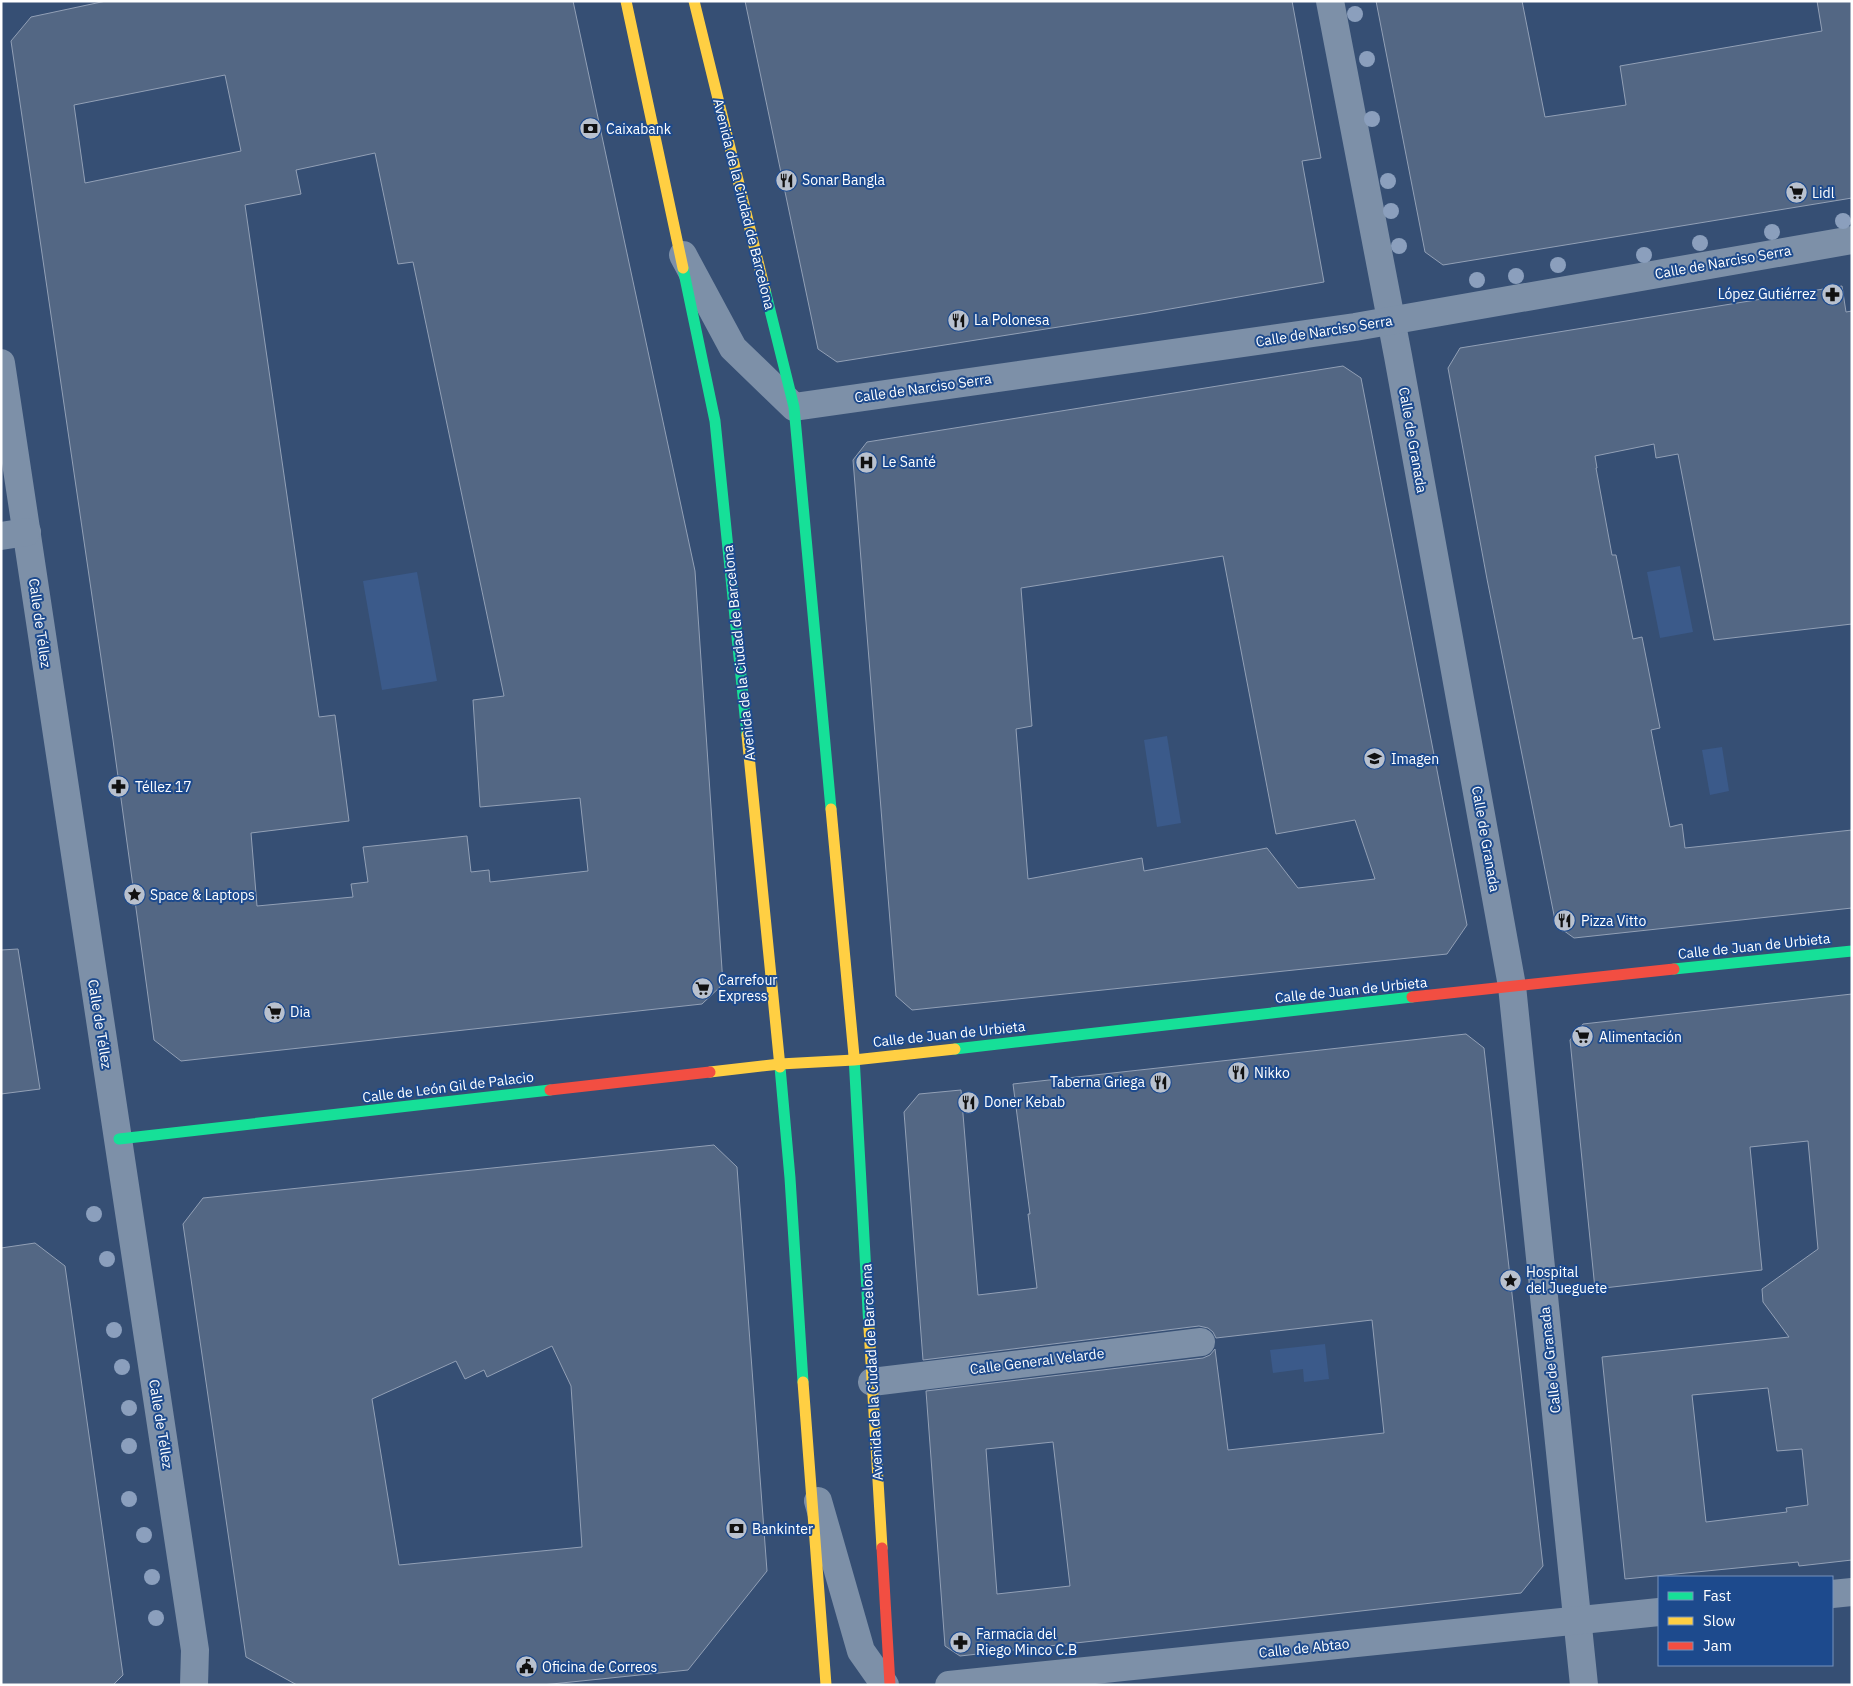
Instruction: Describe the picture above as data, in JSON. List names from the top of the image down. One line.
{"streets":{"main road":["Avenida de la Ciudad de Barcelona","Calle de Juan de Urbieta","Calle de León Gil de Palacio"],"street":["Calle de Narciso Serra","Calle de Granada","Calle de Téllez","Calle General Velarde","Calle de Abtao"]},"crossings":[["Avenida de la Ciudad de Barcelona","Calle de Narciso Serra"],["Avenida de la Ciudad de Barcelona","Calle de Juan de Urbieta"],["Avenida de la Ciudad de Barcelona","Calle de León Gil de Palacio"],["Avenida de la Ciudad de Barcelona","Calle General Velarde"],["Calle de Narciso Serra","Calle de Granada"],["Calle de Granada","Calle de Juan de Urbieta"],["Calle de Granada","Calle de Abtao"],["Calle de Téllez","Calle de León Gil de Palacio"]],"places":{"bank":["Caixabank","Bankinter"],"restaurant":["Sonar Bangla","La Polonesa","Pizza Vitto","Nikko","Taberna Griega","Doner Kebab"],"supermarket":["Lidl","Carrefour Express","Dia","Alimentación"],"pharmacy":["López Gutiérrez","Téllez 17","Farmacia del Riego Minco C.B"],"hospital":["Le Santé"],"school or university":["Imagen"],"place":["Space & Laptops","Hospital del Jueguete"],"public building":["Oficina de Correos"]},"legend":["Fast","Slow","Jam"]}
